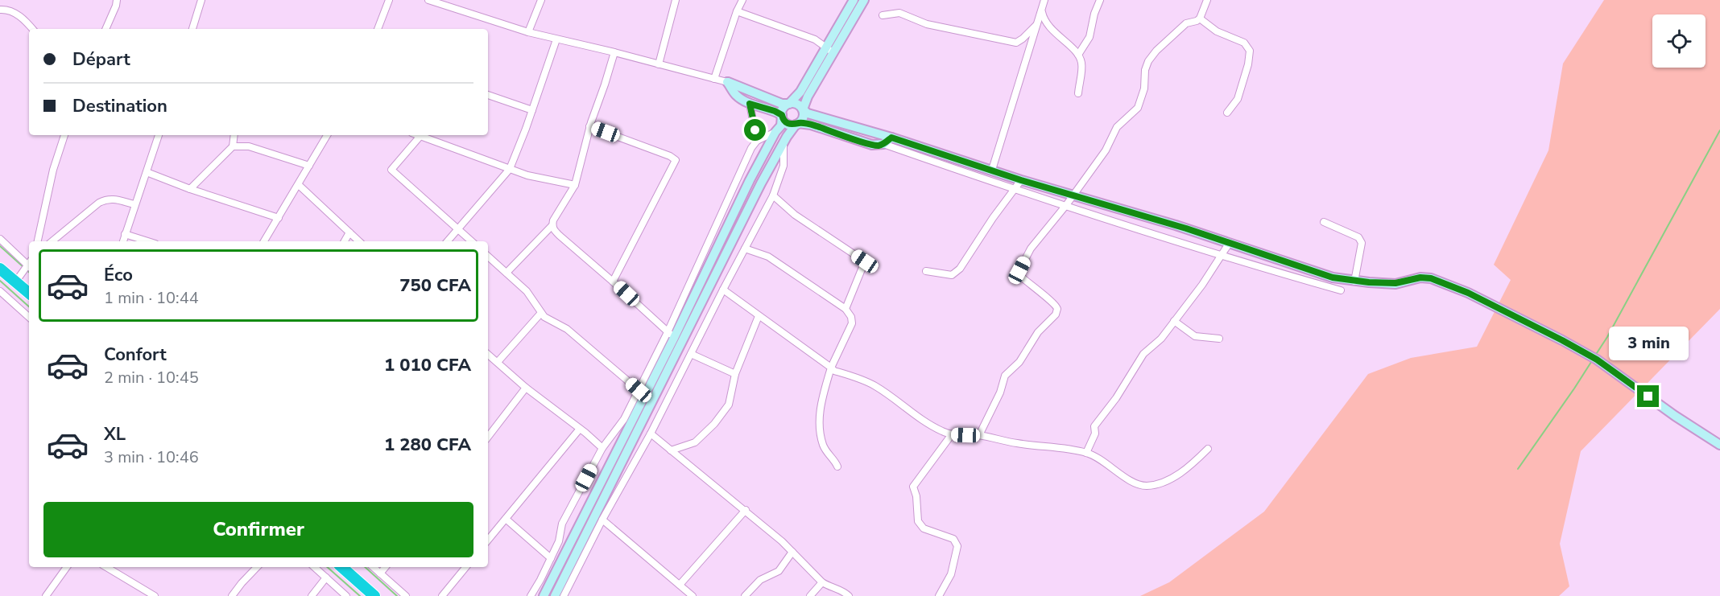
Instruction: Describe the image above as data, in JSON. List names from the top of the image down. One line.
{"page":{"banner":["Départ","Destination"],"list":[{"name":"Éco","note":"1 min · 10:44","value":"750 CFA"},{"name":"Confort","note":"2 min · 10:45","value":"1 010 CFA"},{"name":"XL","note":"3 min · 10:46","value":"1 280 CFA"}],"bubble":"3 min","buttons":"Confirmer"}}
